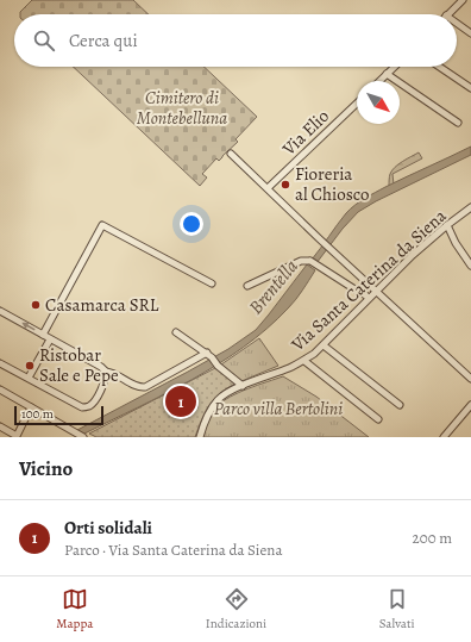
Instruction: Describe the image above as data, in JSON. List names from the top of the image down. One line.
{"streets":{"street":["Via Elio","Via Santa Caterina da Siena"]},"water":["Brentella"],"parks":["Cimitero di Montebelluna","Parco villa Bertolini"],"places":["Fioreria al Chiosco","Casamarca SRL","Ristobar Sale e Pepe"],"scale_bar":"100 m","north":"bottom right","page":{"search":"Cerca qui","pins":"1","scale":"100 m","heading":"Vicino","list":[{"mark":"1","name":"Orti solidali","note":"Parco · Via Santa Caterina da Siena","value":"200 m"}],"nav":["Mappa","Indicazioni","Salvati"]}}
